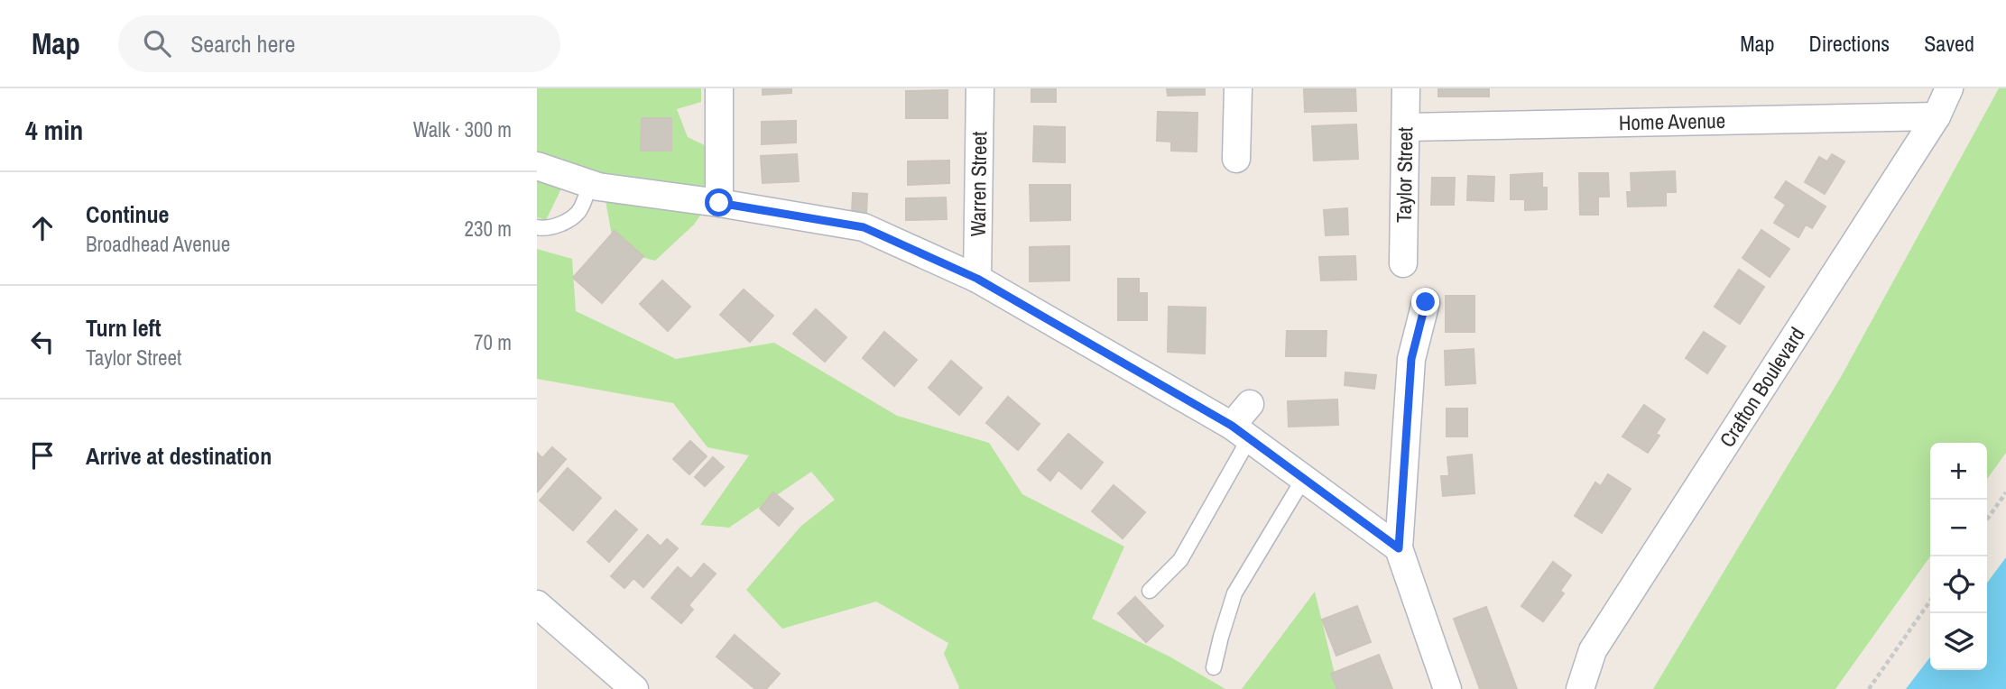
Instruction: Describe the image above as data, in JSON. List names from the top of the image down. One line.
{"streets":{"street":["Home Avenue","Taylor Street","Warren Street","Crafton Boulevard"]},"crossings":[["Home Avenue","Taylor Street"],["Home Avenue","Crafton Boulevard"]],"page":{"header":"Map","search":"Search here","nav":["Map","Directions","Saved"],"heading":["4 min","Walk · 300 m"],"list":[["Continue","Broadhead Avenue","230 m"],["Turn left","Taylor Street","70 m"],"Arrive at destination"],"map_buttons":["+","−"]}}
